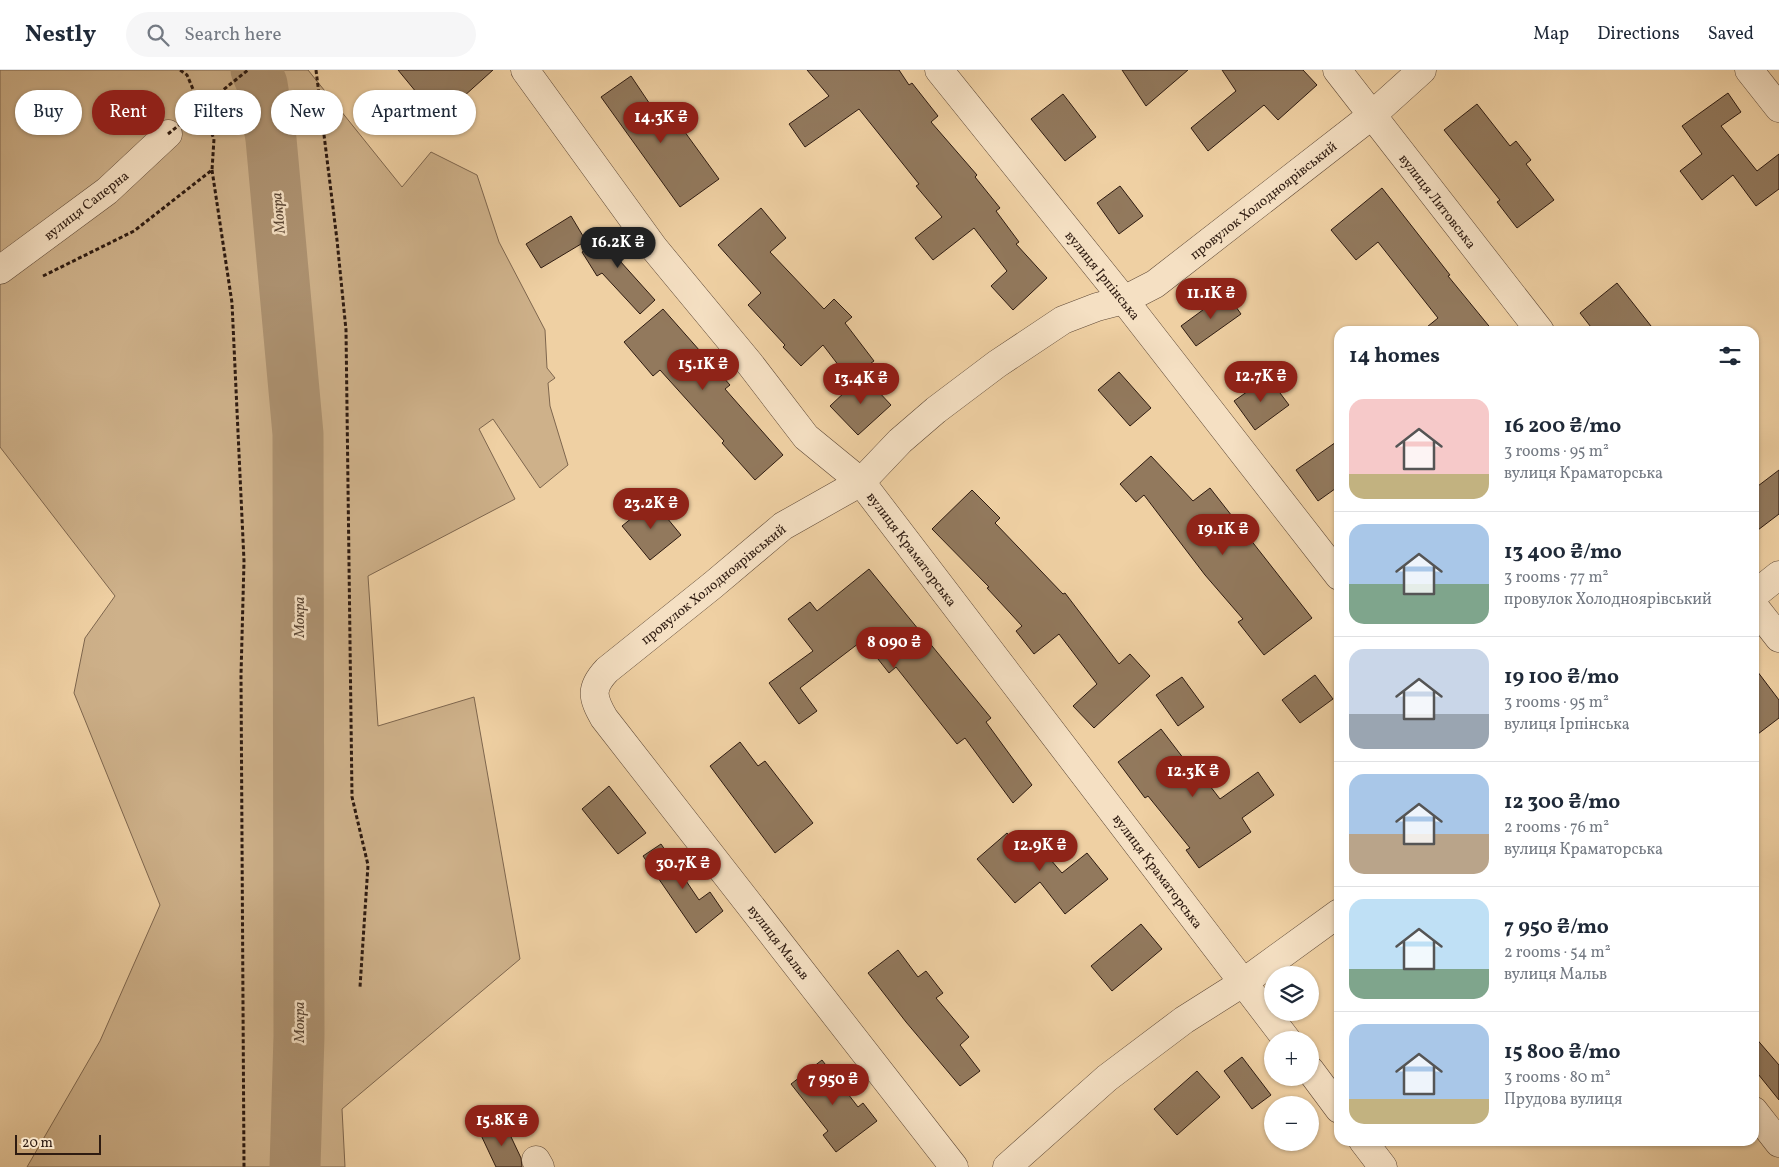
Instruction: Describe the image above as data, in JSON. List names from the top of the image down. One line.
{"streets":{"street":["провулок Холодноярівський","вулиця Литовська","вулиця Саперна","вулиця Ірпінська","вулиця Краматорська","вулиця Мальв"]},"crossings":[["провулок Холодноярівський","вулиця Литовська"],["провулок Холодноярівський","вулиця Ірпінська"],["провулок Холодноярівський","вулиця Краматорська"],["провулок Холодноярівський","вулиця Мальв"]],"water":["Мокра"],"scale_bar":"20 m","page":{"header":"Nestly","search":"Search here","nav":["Map","Directions","Saved"],"chip":["Buy","Rent","Filters","New","Apartment"],"price":["14.3K ₴","16.2K ₴","11.1K ₴","15.1K ₴","12.7K ₴","13.4K ₴","23.2K ₴","19.1K ₴","8 090 ₴","12.3K ₴","12.9K ₴","30.7K ₴","7 950 ₴","15.8K ₴"],"heading":"14 homes","list":[{"name":"16 200 ₴/mo","note":"3 rooms · 95 m² · вулиця Краматорська"},{"name":"13 400 ₴/mo","note":"3 rooms · 77 m² · провулок Холодноярівський"},{"name":"19 100 ₴/mo","note":"3 rooms · 95 m² · вулиця Ірпінська"},{"name":"12 300 ₴/mo","note":"2 rooms · 76 m² · вулиця Краматорська"},{"name":"7 950 ₴/mo","note":"2 rooms · 54 m² · вулиця Мальв"},{"name":"15 800 ₴/mo","note":"3 rooms · 80 m² · Прудова вулиця"}],"map_buttons":["+","−"],"scale":"20 m"}}
